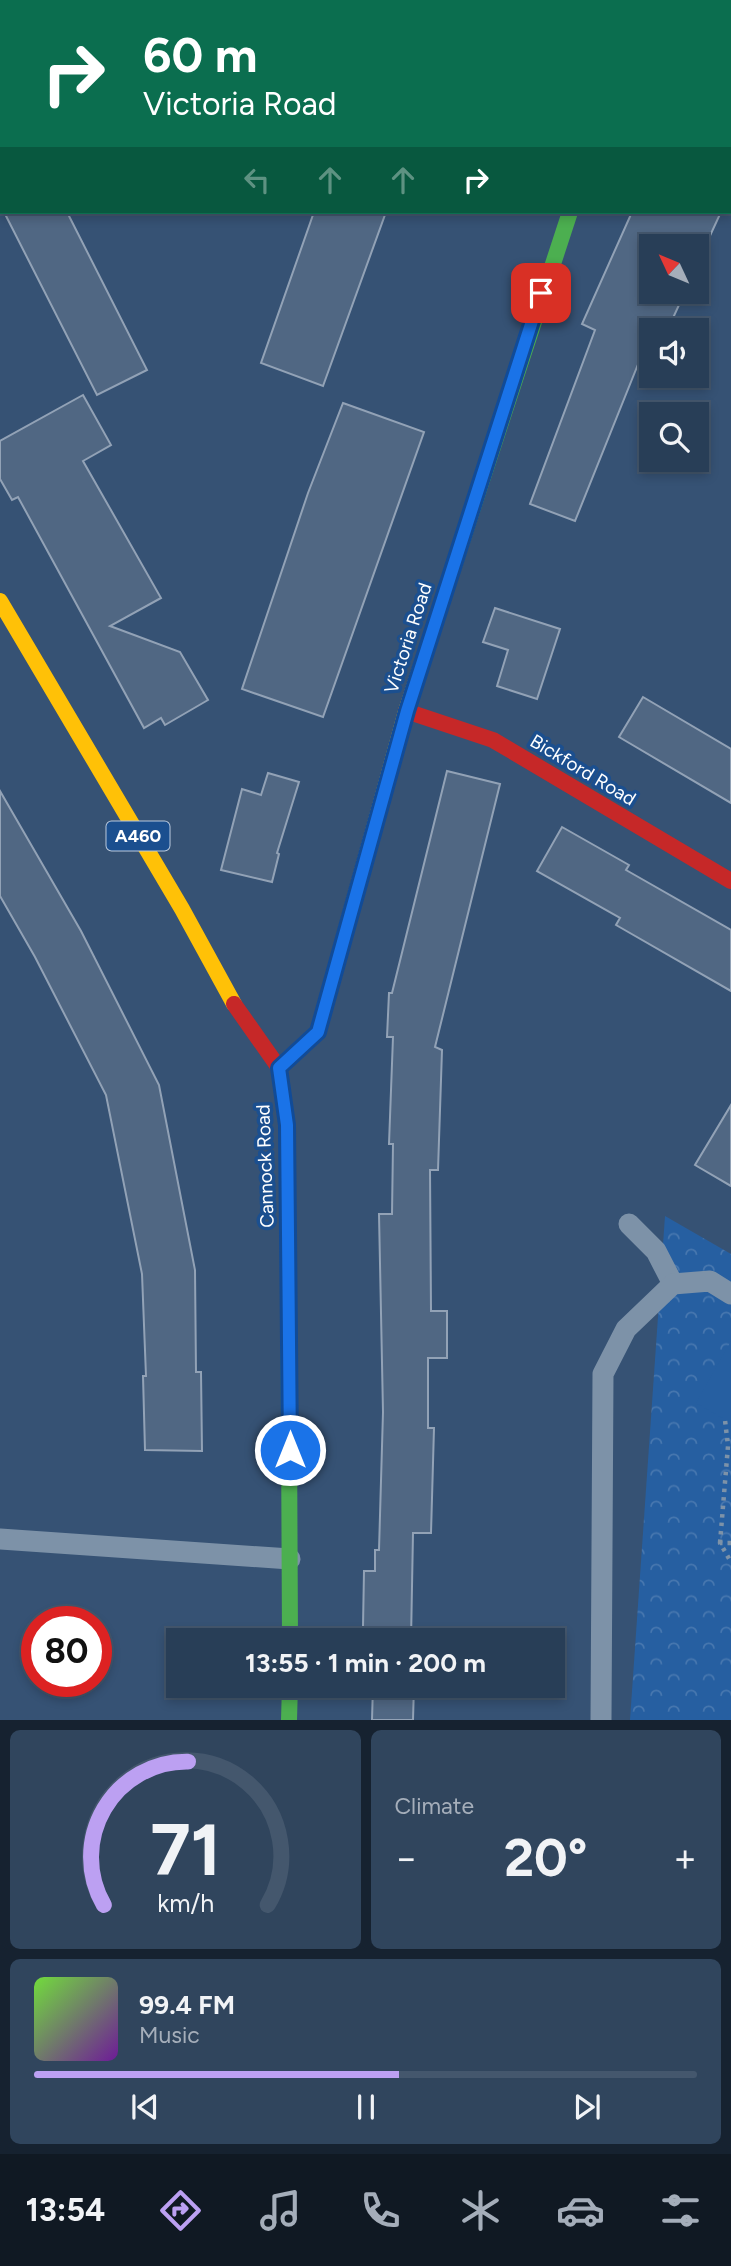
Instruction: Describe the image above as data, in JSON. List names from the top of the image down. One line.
{"streets":{"main road":["Victoria Road","Bickford Road","A460","Cannock Road"]},"crossings":[["Victoria Road","Bickford Road"],["Victoria Road","Cannock Road"]],"north":"top left","page":{"turn":["60 m","Victoria Road"],"limit":"80","trip":"13:55 · 1 min · 200 m","tile":"Climate","heat":["−","20°","+"],"song":["99.4 FM","Music"],"tabs":"13:54","gauge":["71","km/h"]}}
